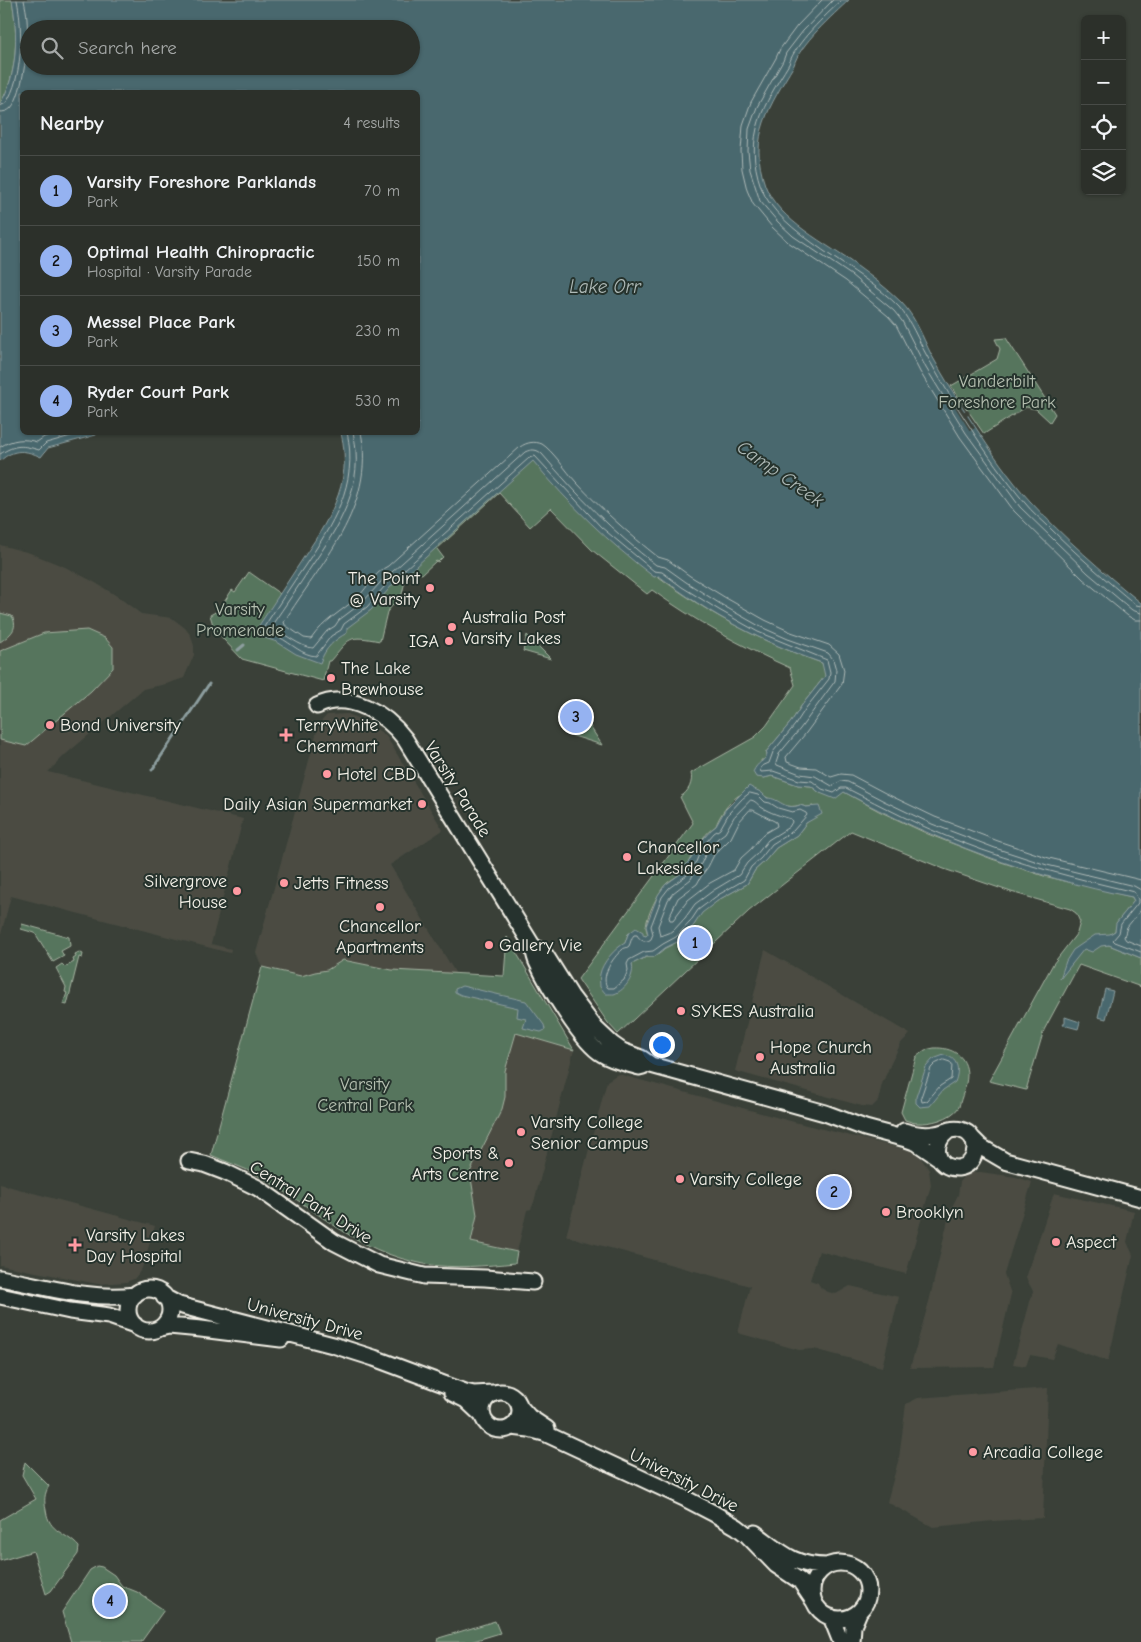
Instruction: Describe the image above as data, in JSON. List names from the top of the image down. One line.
{"streets":{"street":["Varsity Parade","Central Park Drive","University Drive"]},"water":["Lake Orr","Camp Creek"],"parks":["Vanderbilt Foreshore Park","Varsity Promenade","Varsity Central Park"],"places":{"other":["The Point @ Varsity","Australia Post Varsity Lakes","IGA","The Lake Brewhouse","Bond University","Hotel CBD","Daily Asian Supermarket","Chancellor Lakeside","Jetts Fitness","Silvergrove House","Chancellor Apartments","Gallery Vie","SYKES Australia","Hope Church Australia","Varsity College Senior Campus","Sports & Arts Centre","Varsity College","Brooklyn","Aspect","Arcadia College"],"health":["TerryWhite Chemmart","Varsity Lakes Day Hospital"]},"page":{"map_buttons":["+","−"],"search":"Search here","heading":["Nearby","4 results"],"list":[{"mark":"1","name":"Varsity Foreshore Parklands","note":"Park","value":"70 m"},{"mark":"2","name":"Optimal Health Chiropractic","note":"Hospital · Varsity Parade","value":"150 m"},{"mark":"3","name":"Messel Place Park","note":"Park","value":"230 m"},{"mark":"4","name":"Ryder Court Park","note":"Park","value":"530 m"}],"pins":["3","1","2","4"]}}
